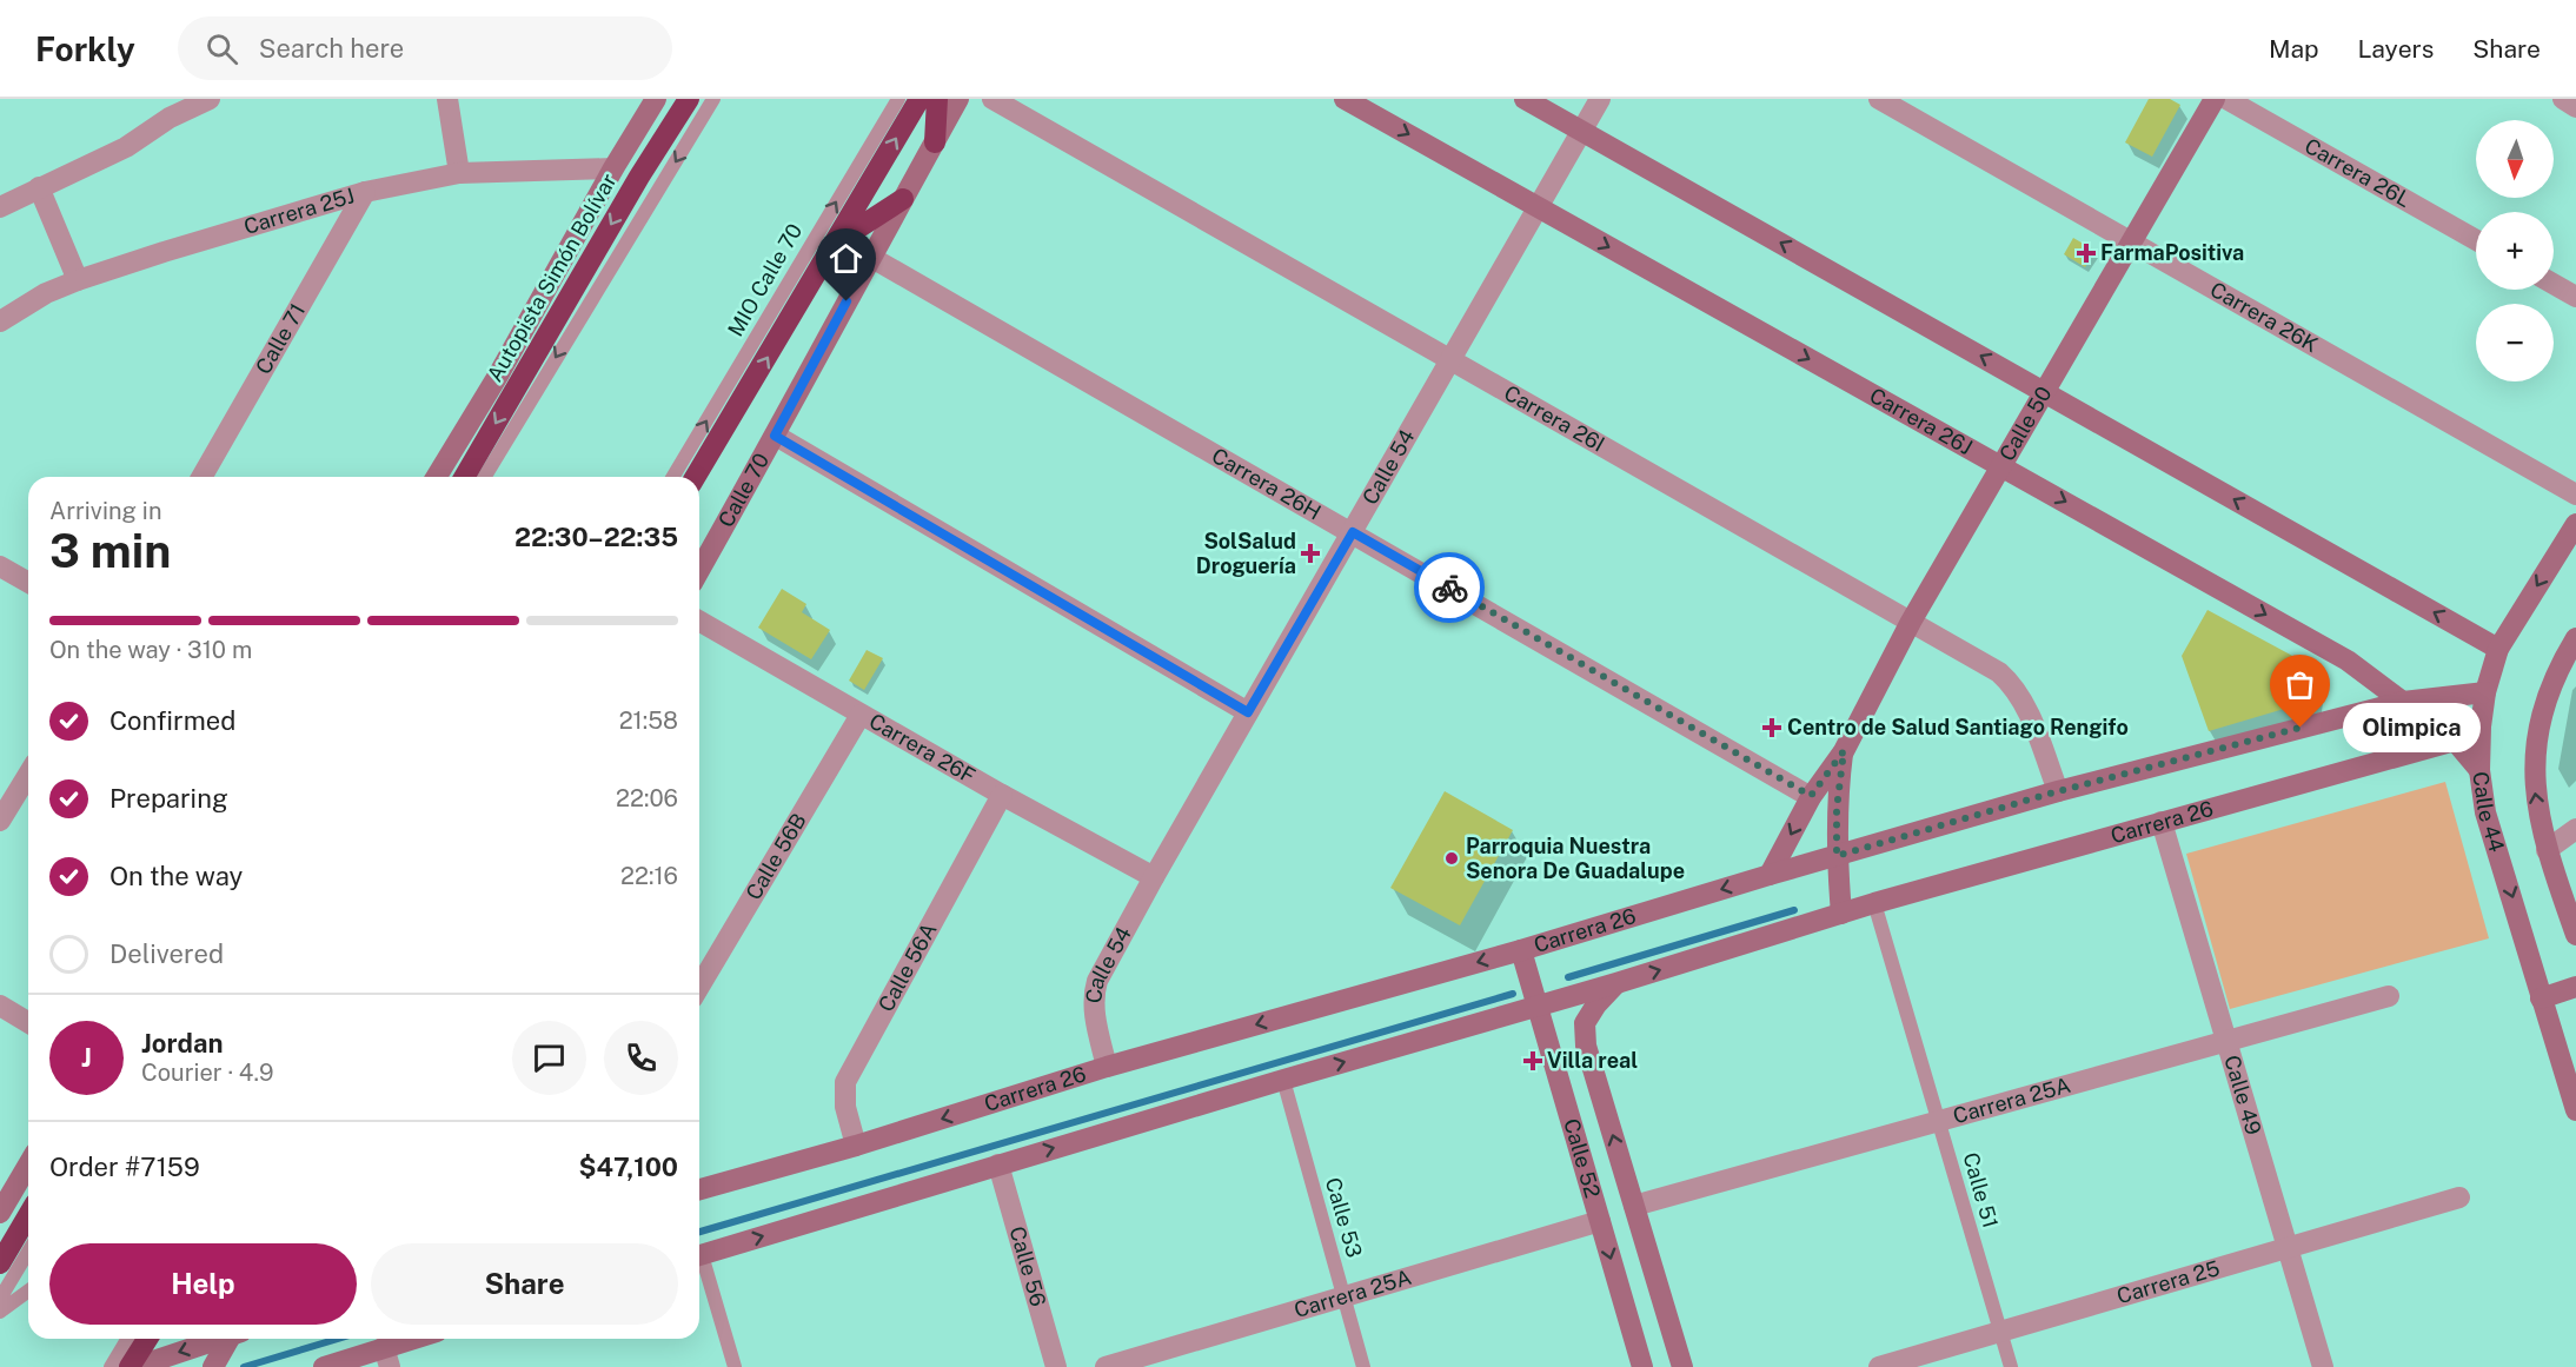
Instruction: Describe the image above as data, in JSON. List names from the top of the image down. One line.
{"streets":{"highway":["Autopista Simón Bolívar"],"street":["Carrera 26L","Carrera 25J","Carrera 26K","Calle 71","Carrera 26I","Carrera 26J","Calle 50","Calle 54","Carrera 26H","Calle 70","Carrera 26F","Calle 44","Carrera 26","Calle 56B","Calle 56A","Calle 49","Carrera 25A","Calle 52","Calle 56","Carrera 25"],"lane":["MIO Calle 70","Calle 51","Calle 53"]},"crossings":[["Carrera 25J","Calle 71"],["Carrera 26K","Calle 50"],["Carrera 26I","Calle 50"],["Carrera 26I","Calle 54"],["Carrera 26I","Carrera 26"],["Carrera 26J","Calle 50"],["Carrera 26J","Calle 54"],["Carrera 26J","Calle 44"],["Carrera 26J","Carrera 26"],["Calle 50","Carrera 26H"],["Calle 50","Carrera 26"],["Calle 54","Carrera 26H"],["Calle 54","Carrera 26F"],["Calle 54","Carrera 26"],["Carrera 26H","Calle 70"],["Carrera 26F","Calle 56B"],["Carrera 26F","Calle 56A"],["Calle 44","Carrera 26"],["Carrera 26","Calle 56A"],["Carrera 26","Calle 49"],["Carrera 26","Calle 52"],["Carrera 26","Calle 51"],["Carrera 26","Calle 53"],["Carrera 26","Calle 56"],["Calle 49","Carrera 25A"],["Calle 49","Carrera 25"],["Carrera 25A","Calle 52"],["Carrera 25A","Calle 51"],["Carrera 25A","Calle 53"],["Calle 51","Carrera 25"]],"one_way":["Autopista Simón Bolívar","MIO Calle 70"],"places":{"health":["FarmaPositiva","SolSalud Droguería","Centro de Salud Santiago Rengifo","Villa real"],"other":["Olimpica","Parroquia Nuestra Senora De Guadalupe"]},"north":"bottom","page":{"header":"Forkly","search":"Search here","nav":["Map","Layers","Share"],"map_buttons":["+","−"],"heading":["3 min","Arriving in","22:30–22:35"],"panel":["Jordan","Courier · 4.9","Order #7159","$47,100"],"bar":"On the way · 310 m","list":[["Confirmed","21:58"],["Preparing","22:06"],["On the way","22:16"],"Delivered"],"bubble":"Olimpica","round":"J","buttons":["Help","Share"]}}
